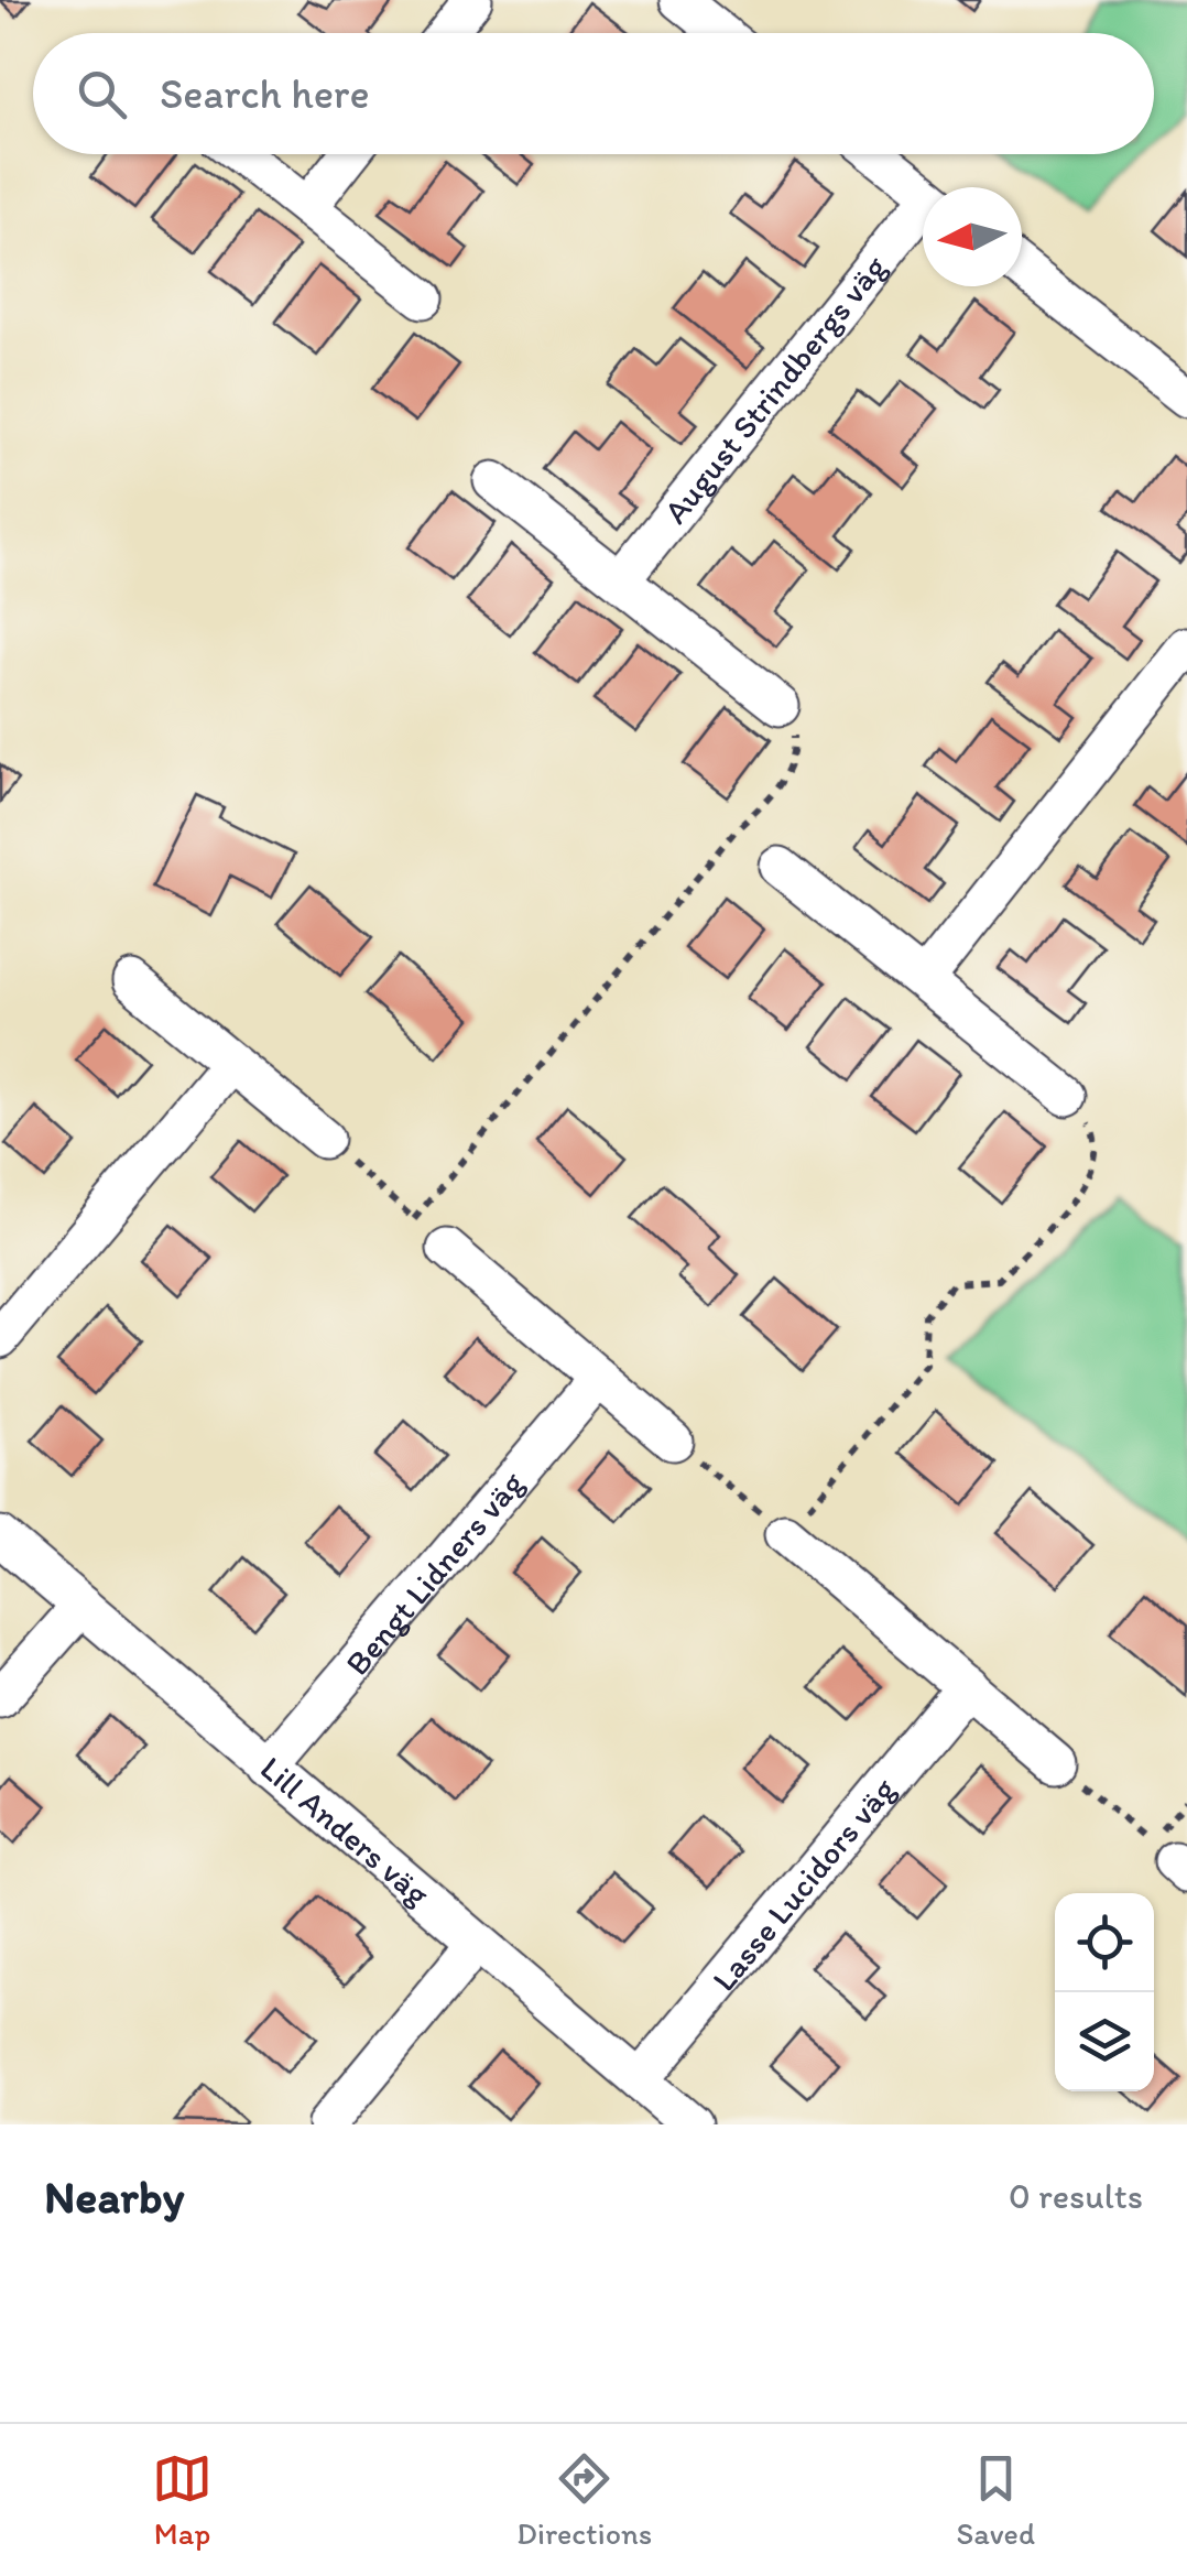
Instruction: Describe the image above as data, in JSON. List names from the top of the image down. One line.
{"streets":{"street":["August Strindbergs väg","Bengt Lidners väg","Lill Anders väg","Lasse Lucidors väg"]},"crossings":[["Bengt Lidners väg","Lill Anders väg"],["Lill Anders väg","Lasse Lucidors väg"]],"north":"left","page":{"search":"Search here","heading":["Nearby","0 results"],"nav":["Map","Directions","Saved"]}}
